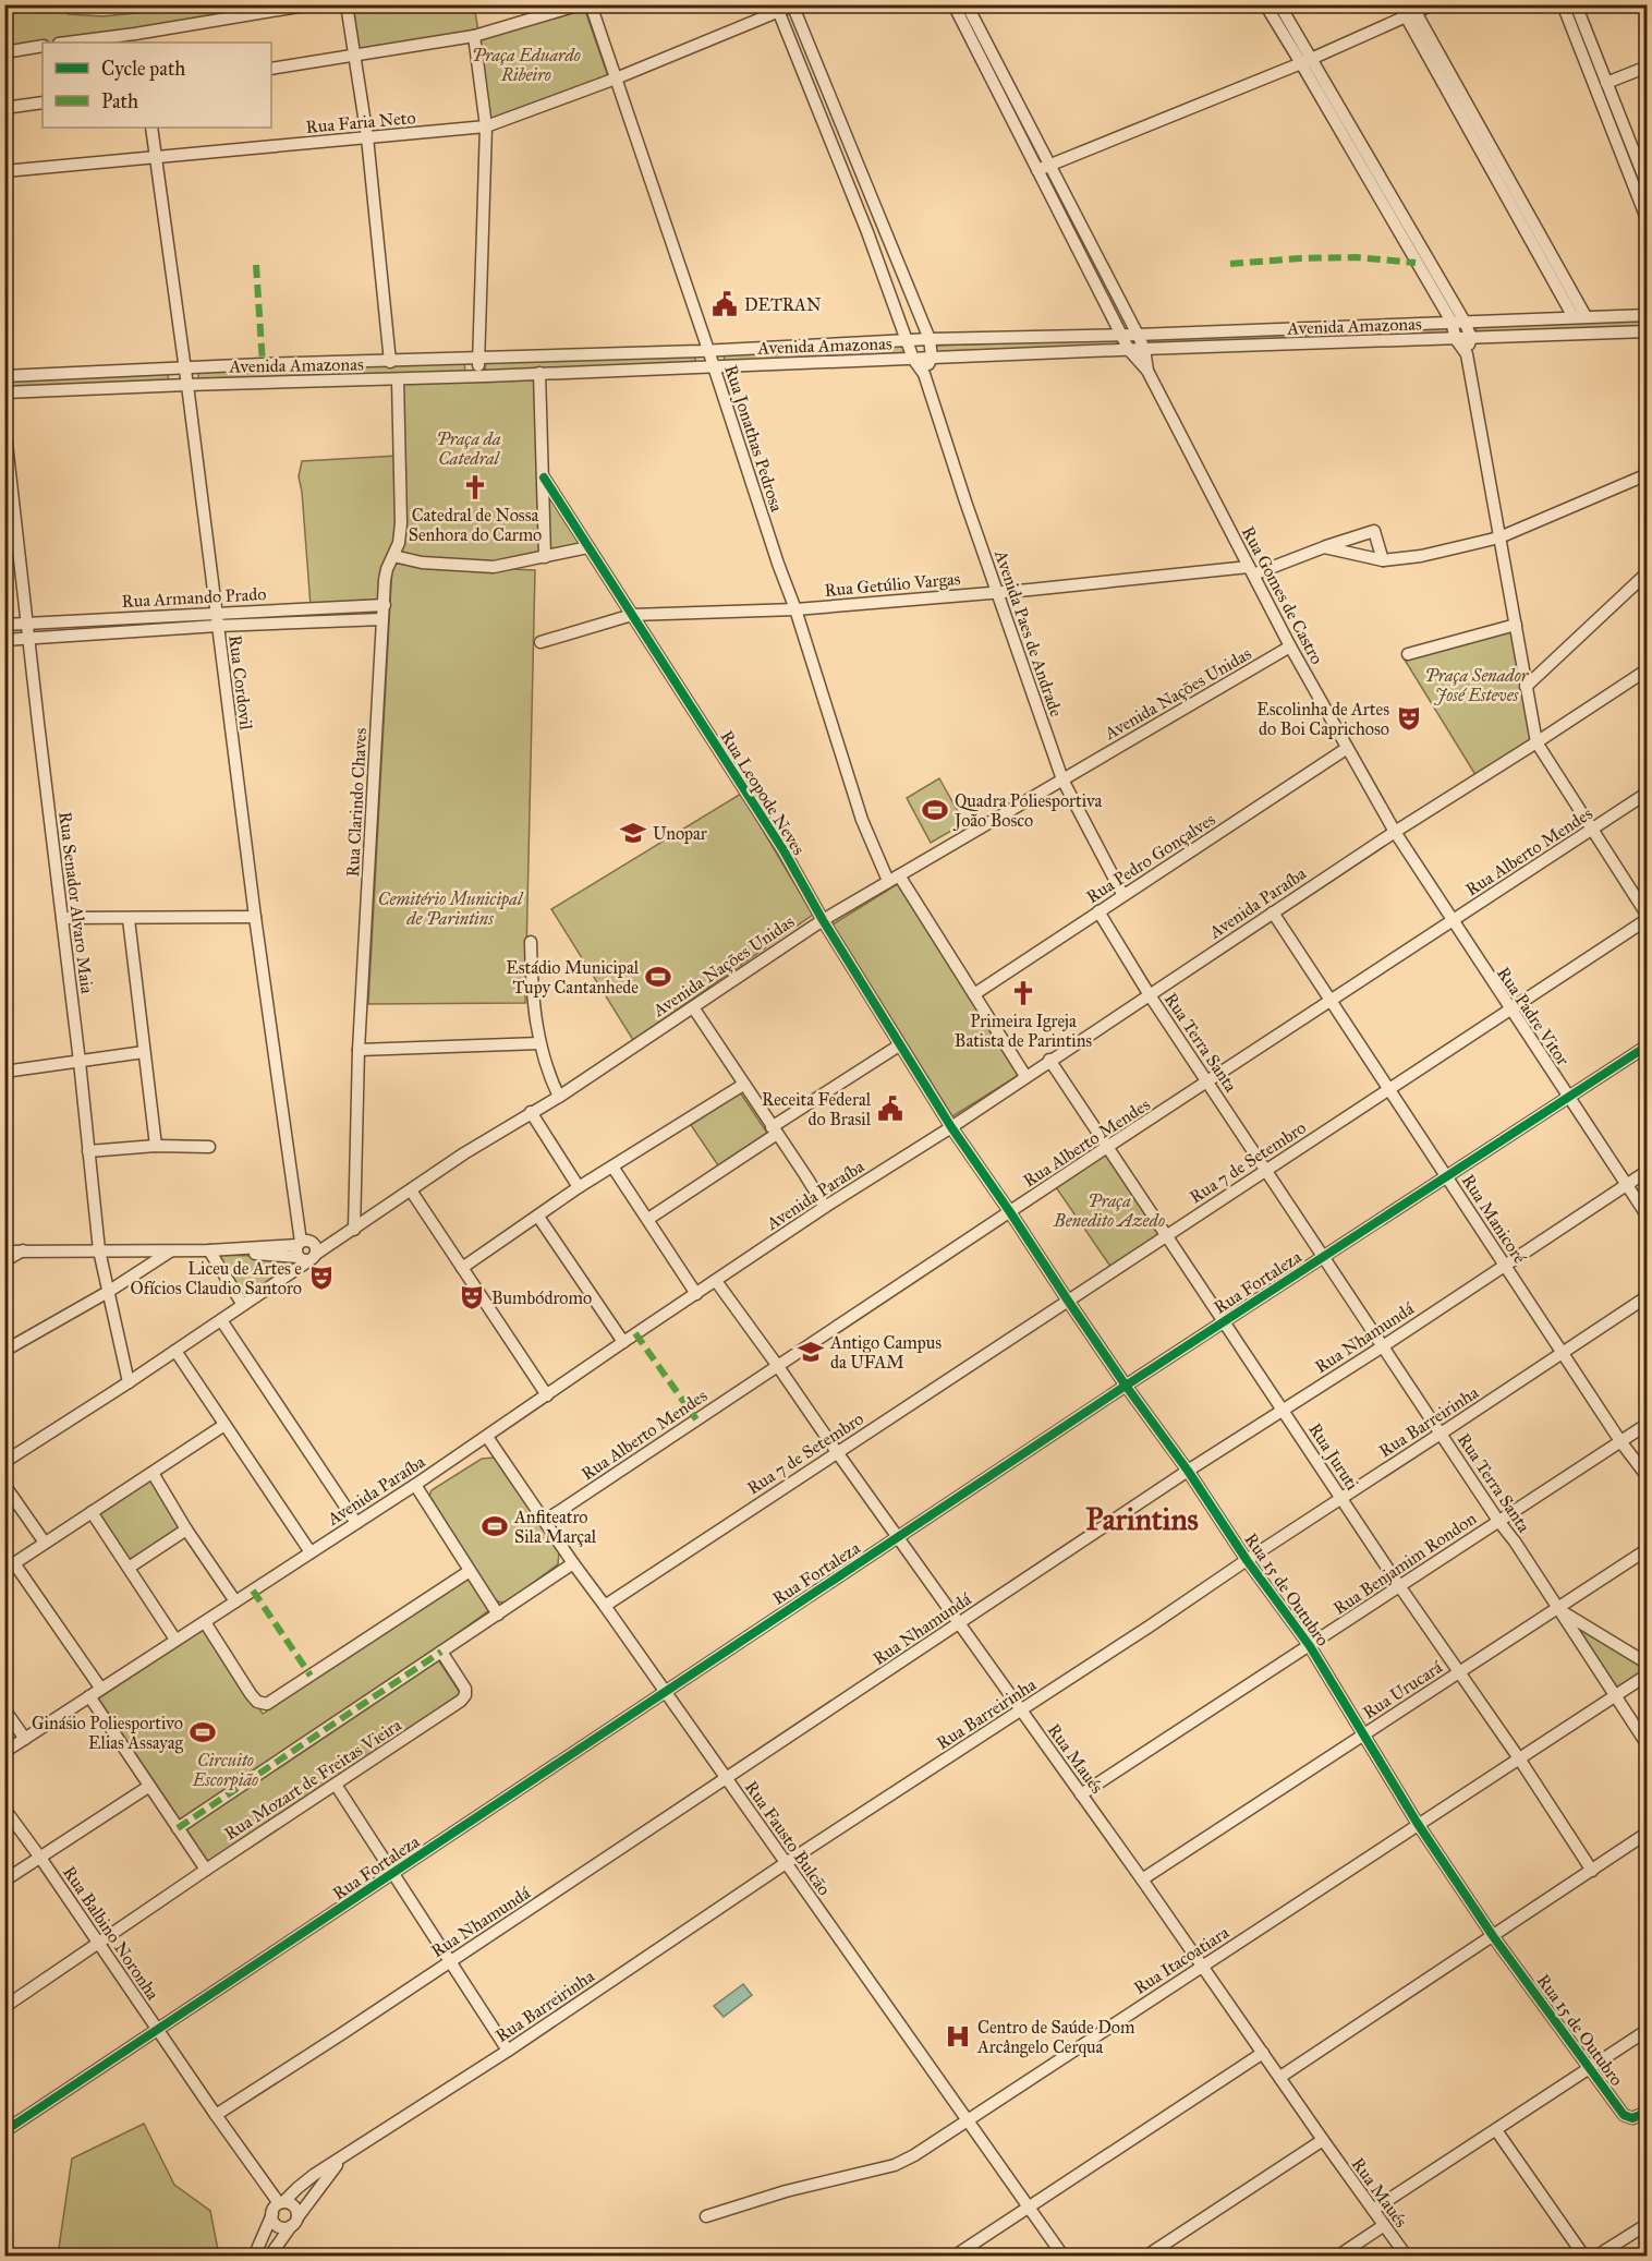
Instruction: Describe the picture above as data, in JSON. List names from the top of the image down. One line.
{"streets":{"street":["Rua Faria Neto","Avenida Amazonas","Rua Jonathas Pedrosa","Rua Getúlio Vargas","Rua Gomes de Castro","Rua Armando Prado","Avenida Paes de Andrade","Rua Cordovil","Avenida Nações Unidas","Rua Leopode Neves","Rua Clarindo Chaves","Rua Alberto Mendes","Rua Pedro Gonçalves","Rua Senador Alvaro Maia","Avenida Paraíba","Rua Padre Vitor","Rua Terra Santa","Rua 7 de Setembro","Rua Manicoré","Rua Fortaleza","Rua Nhamundá","Rua Barreirinha","Rua Juruti","Rua Benjamim Rondon","Rua 15 de Outubro","Rua Urucará","Rua Maués","Rua Mozart de Freitas Vieira","Rua Fausto Bulcão","Rua Balbino Noronha","Rua Itacoatiara"]},"crossings":[["Rua Faria Neto","Rua Jonathas Pedrosa"],["Rua Faria Neto","Avenida Paes de Andrade"],["Rua Faria Neto","Rua Cordovil"],["Avenida Amazonas","Rua Jonathas Pedrosa"],["Avenida Amazonas","Rua Gomes de Castro"],["Avenida Amazonas","Avenida Paes de Andrade"],["Avenida Amazonas","Rua Cordovil"],["Avenida Amazonas","Rua Clarindo Chaves"],["Rua Jonathas Pedrosa","Rua Getúlio Vargas"],["Rua Jonathas Pedrosa","Avenida Nações Unidas"],["Rua Jonathas Pedrosa","Rua Pedro Gonçalves"],["Rua Jonathas Pedrosa","Avenida Paraíba"],["Rua Getúlio Vargas","Rua Gomes de Castro"],["Rua Getúlio Vargas","Avenida Paes de Andrade"],["Rua Getúlio Vargas","Rua Leopode Neves"],["Rua Gomes de Castro","Avenida Nações Unidas"],["Rua Gomes de Castro","Rua Pedro Gonçalves"],["Rua Gomes de Castro","Avenida Paraíba"],["Rua Gomes de Castro","Rua Padre Vitor"],["Rua Armando Prado","Rua Cordovil"],["Rua Armando Prado","Rua Clarindo Chaves"],["Rua Armando Prado","Rua Senador Alvaro Maia"],["Avenida Paes de Andrade","Avenida Nações Unidas"],["Avenida Paes de Andrade","Rua Pedro Gonçalves"],["Rua Cordovil","Avenida Nações Unidas"],["Avenida Nações Unidas","Rua Leopode Neves"],["Avenida Nações Unidas","Rua Clarindo Chaves"],["Avenida Nações Unidas","Rua Senador Alvaro Maia"],["Rua Leopode Neves","Avenida Paraíba"],["Rua Leopode Neves","Rua 15 de Outubro"],["Rua Alberto Mendes","Rua Padre Vitor"],["Rua Alberto Mendes","Rua Terra Santa"],["Rua Alberto Mendes","Rua Manicoré"],["Rua Alberto Mendes","Rua Juruti"],["Rua Alberto Mendes","Rua 15 de Outubro"],["Rua Alberto Mendes","Rua Maués"],["Rua Alberto Mendes","Rua Fausto Bulcão"],["Rua Pedro Gonçalves","Rua Terra Santa"],["Avenida Paraíba","Rua Padre Vitor"],["Avenida Paraíba","Rua Terra Santa"],["Avenida Paraíba","Rua Manicoré"],["Avenida Paraíba","Rua Juruti"],["Avenida Paraíba","Rua 15 de Outubro"],["Avenida Paraíba","Rua Maués"],["Avenida Paraíba","Rua Fausto Bulcão"],["Rua Padre Vitor","Rua 7 de Setembro"],["Rua Padre Vitor","Rua Fortaleza"],["Rua Padre Vitor","Rua Nhamundá"],["Rua Terra Santa","Rua 7 de Setembro"],["Rua Terra Santa","Rua Fortaleza"],["Rua Terra Santa","Rua Nhamundá"],["Rua Terra Santa","Rua Barreirinha"],["Rua Terra Santa","Rua Benjamim Rondon"],["Rua Terra Santa","Rua Urucará"],["Rua Terra Santa","Rua Itacoatiara"],["Rua 7 de Setembro","Rua Manicoré"],["Rua 7 de Setembro","Rua Juruti"],["Rua 7 de Setembro","Rua 15 de Outubro"],["Rua 7 de Setembro","Rua Maués"],["Rua 7 de Setembro","Rua Fausto Bulcão"],["Rua Manicoré","Rua Fortaleza"],["Rua Manicoré","Rua Nhamundá"],["Rua Manicoré","Rua Barreirinha"],["Rua Manicoré","Rua Benjamim Rondon"],["Rua Fortaleza","Rua Juruti"],["Rua Fortaleza","Rua 15 de Outubro"],["Rua Fortaleza","Rua Maués"],["Rua Fortaleza","Rua Fausto Bulcão"],["Rua Fortaleza","Rua Balbino Noronha"],["Rua Nhamundá","Rua Juruti"],["Rua Nhamundá","Rua 15 de Outubro"],["Rua Nhamundá","Rua Maués"],["Rua Nhamundá","Rua Fausto Bulcão"],["Rua Nhamundá","Rua Balbino Noronha"],["Rua Barreirinha","Rua Juruti"],["Rua Barreirinha","Rua 15 de Outubro"],["Rua Barreirinha","Rua Maués"],["Rua Barreirinha","Rua Fausto Bulcão"],["Rua Barreirinha","Rua Balbino Noronha"],["Rua Juruti","Rua Benjamim Rondon"],["Rua Juruti","Rua Urucará"],["Rua Juruti","Rua Itacoatiara"],["Rua Benjamim Rondon","Rua 15 de Outubro"],["Rua Benjamim Rondon","Rua Maués"],["Rua 15 de Outubro","Rua Urucará"],["Rua 15 de Outubro","Rua Itacoatiara"],["Rua Urucará","Rua Maués"],["Rua Maués","Rua Itacoatiara"],["Rua Mozart de Freitas Vieira","Rua Balbino Noronha"],["Rua Fausto Bulcão","Rua Itacoatiara"]],"districts":["Parintins"],"parks":["Praça Eduardo Ribeiro","Praça da Catedral","Praça Senador José Esteves","Cemitério Municipal de Parintins","Praça Benedito Azedo","Circuito Escorpião"],"places":{"public building":["DETRAN","Receita Federal do Brasil"],"church":["Catedral de Nossa Senhora do Carmo","Primeira Igreja Batista de Parintins"],"theatre":["Escolinha de Artes do Boi Caprichoso","Liceu de Artes e Ofícios Claudio Santoro","Bumbódromo"],"sports":["Quadra Poliesportiva João Bosco","Estádio Municipal Tupy Cantanhede","Anfiteatro Sila Marçal","Ginásio Poliesportivo Elias Assayag"],"school or university":["Unopar","Antigo Campus da UFAM"],"hospital":["Centro de Saúde Dom Arcângelo Cerqua"]},"legend":["Cycle path","Path"]}
